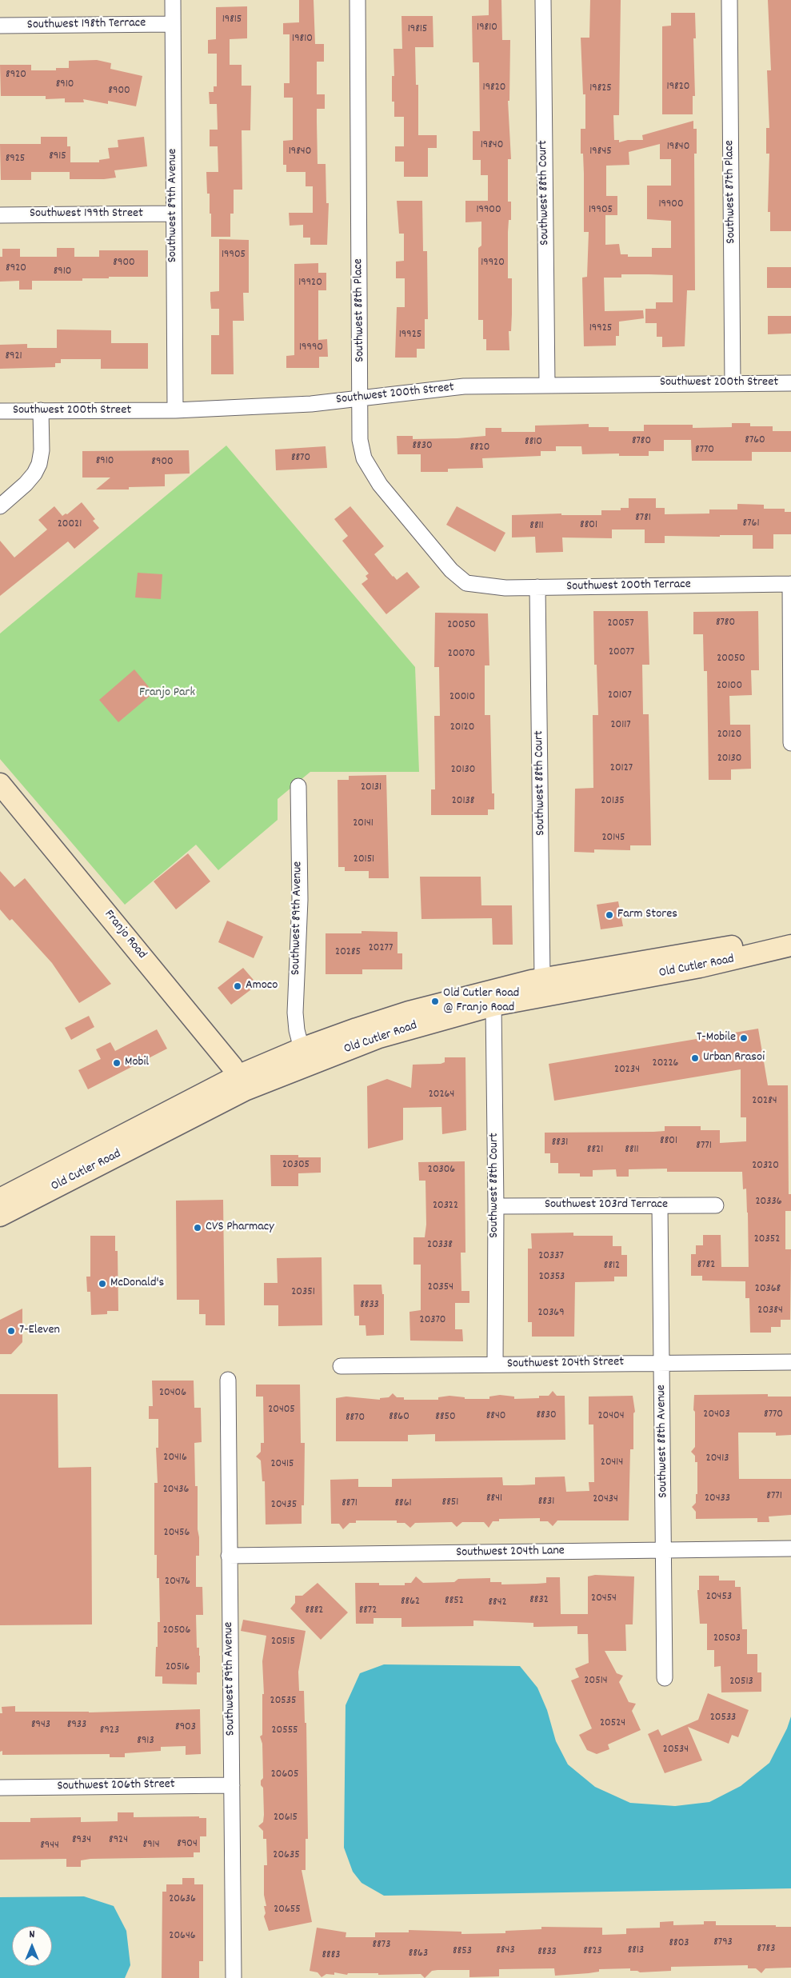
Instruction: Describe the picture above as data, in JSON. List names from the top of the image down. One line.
{"streets":{"main road":["Franjo Road","Old Cutler Road"],"street":["Southwest 198th Terrace","Southwest 87th Place","Southwest 88th Court","Southwest 89th Avenue","Southwest 199th Street","Southwest 88th Place","Southwest 200th Street","Southwest 200th Terrace","Southwest 203rd Terrace","Southwest 204th Street","Southwest 88th Avenue","Southwest 204th Lane","Southwest 206th Street"]},"crossings":[["Southwest 198th Terrace","Southwest 89th Avenue"],["Southwest 87th Place","Southwest 200th Street"],["Southwest 88th Court","Southwest 200th Street"],["Southwest 88th Court","Southwest 200th Terrace"],["Southwest 88th Court","Old Cutler Road"],["Southwest 88th Court","Southwest 203rd Terrace"],["Southwest 88th Court","Southwest 204th Street"],["Southwest 89th Avenue","Southwest 199th Street"],["Southwest 89th Avenue","Southwest 200th Street"],["Southwest 89th Avenue","Old Cutler Road"],["Southwest 89th Avenue","Southwest 204th Lane"],["Southwest 89th Avenue","Southwest 206th Street"],["Southwest 88th Place","Southwest 200th Street"],["Southwest 88th Place","Southwest 200th Terrace"],["Franjo Road","Old Cutler Road"],["Southwest 203rd Terrace","Southwest 88th Avenue"],["Southwest 204th Street","Southwest 88th Avenue"],["Southwest 88th Avenue","Southwest 204th Lane"]],"parks":["Franjo Park"],"places":["Farm Stores","Amoco","Old Cutler Road @ Franjo Road","T-Mobile","Urban Rrasoi","Mobil","CVS Pharmacy","McDonald's","7-Eleven"],"house_numbers":["19815","19810","19815","19810","8920","8910","19820","19820","19825","8900","19840","19840","19840","19845","8915","8925","19900","19900","19905","19905","8900","19920","8920","8910","19920","19925","19925","19990","8921","8760","8780","8810","8830","8820","8770","8870","8910","8900","8781","8761","20021","8801","8811","8780","20057","20050","20077","20070","20050","20100","20107","20010","20117","20120","20120","20130","20127","20130","20131","20138","20135","20141","20145","20151","20277","20285","20226","20234","20264","20284","8801","8831","8771","8821","8811","20305","20320","20306","20336","20322","20352","20338","20337","8782","8812","20353","20354","20368","20351","8833","20384","20369","20370","20406","20405","20403","8770","8830","8840","20404","8860","8850","8870","20416","20413","20414","20415","20436","8771","8841","20433","20434","8831","8851","8871","8861","20435","20456","20476","20453","20454","8832","8852","8862","8842","8882","8872","20506","20503","20515","20516","20514","20513","20535","20533","20524","8943","8933","8903","8923","20555","8913","20534","20605","20615","8934","8924","8904","8914","8944","20635","20636","20655","20646","8793","8803","8873","8783","8843","8813","8853","8823","8833","8863","8883"],"north":"top"}
